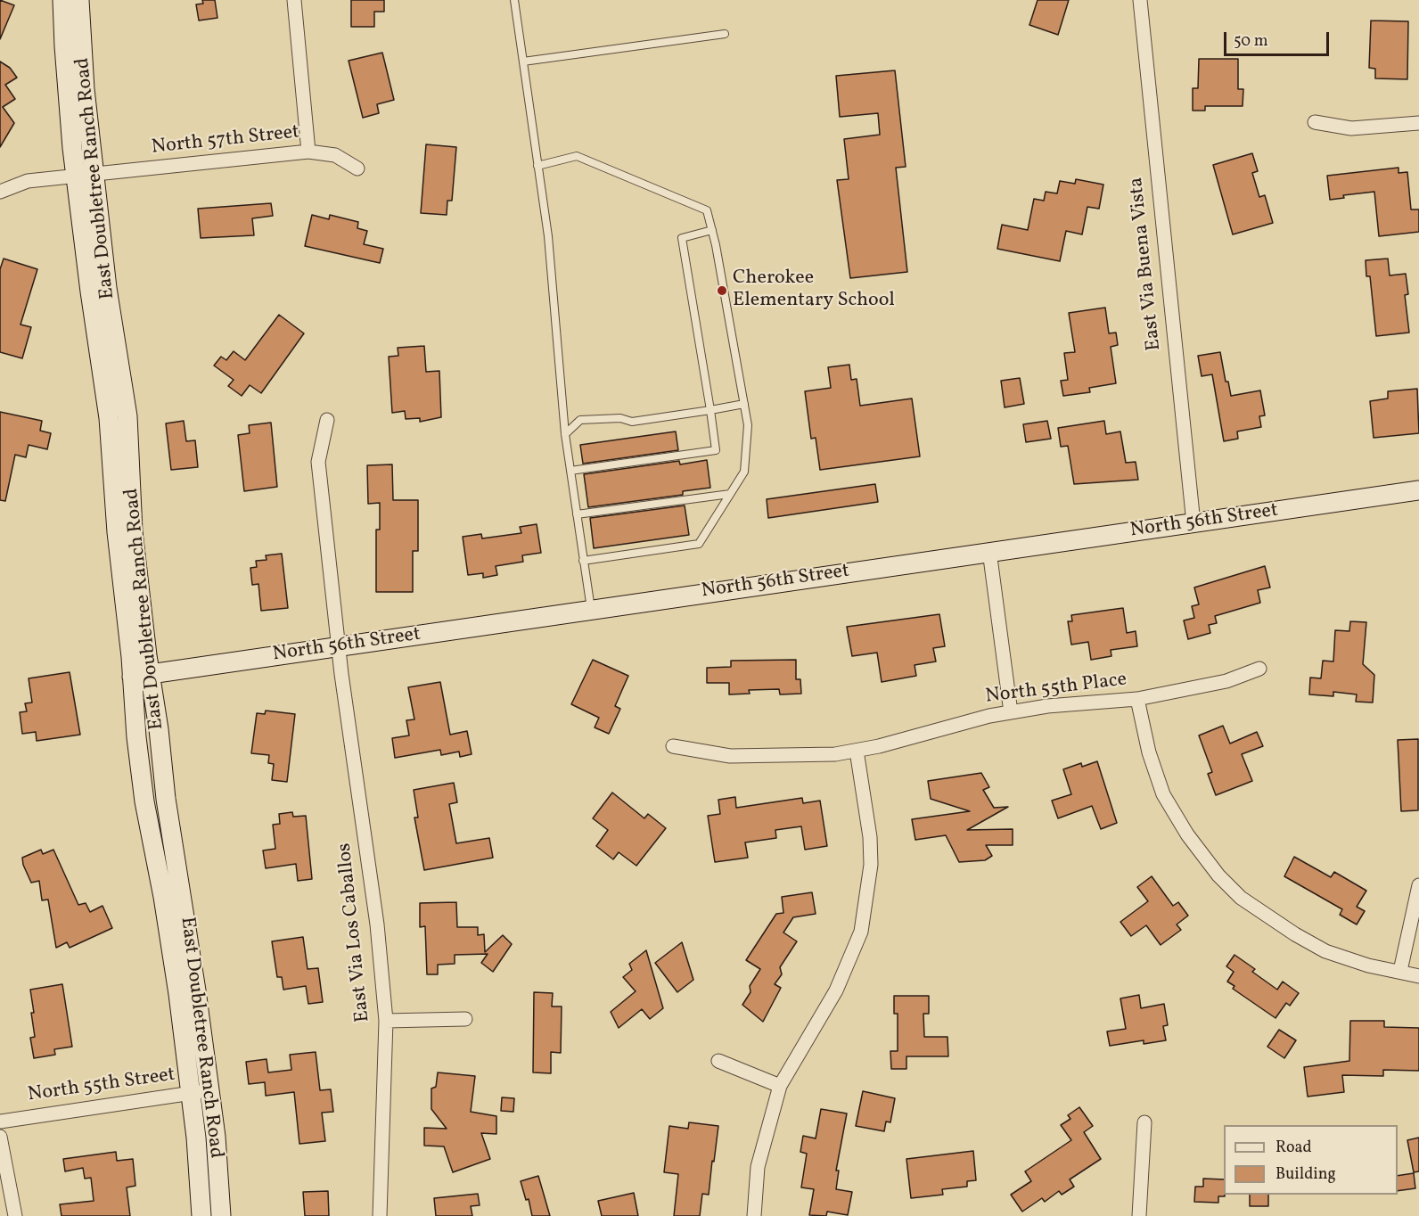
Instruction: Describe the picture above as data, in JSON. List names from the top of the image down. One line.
{"streets":{"main road":["East Doubletree Ranch Road","North 56th Street"],"street":["North 57th Street","East Via Buena Vista","North 55th Place","East Via Los Caballos","North 55th Street"]},"crossings":[["North 57th Street","East Doubletree Ranch Road"],["East Doubletree Ranch Road","North 56th Street"],["East Doubletree Ranch Road","North 55th Street"],["East Via Buena Vista","North 56th Street"],["North 56th Street","East Via Los Caballos"]],"places":["Cherokee Elementary School"],"legend":["Road","Building"],"scale_bar":"50 m"}
